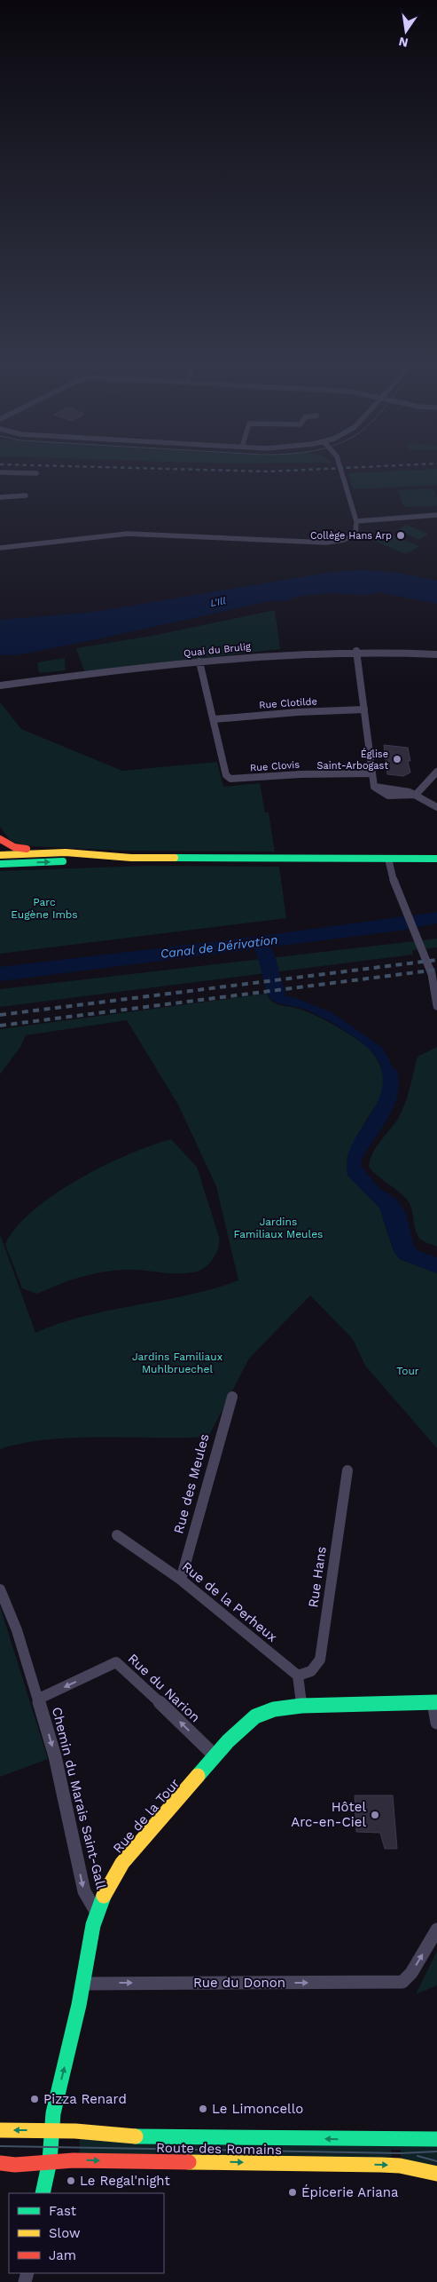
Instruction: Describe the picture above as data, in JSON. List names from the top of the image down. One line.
{"streets":{"main road":["Rue de la Tour","Route des Romains"],"street":["Quai du Brulig","Rue Clotilde","Rue Clovis","Rue des Meules","Rue Hans","Rue de la Perheux","Rue du Narion","Chemin du Marais Saint-Gall","Rue du Donon"]},"crossings":[["Rue Clotilde","Rue Clovis"],["Rue des Meules","Rue de la Perheux"],["Rue Hans","Rue de la Perheux"],["Rue du Narion","Chemin du Marais Saint-Gall"],["Rue du Narion","Rue de la Tour"],["Chemin du Marais Saint-Gall","Rue de la Tour"],["Rue de la Tour","Rue du Donon"],["Rue de la Tour","Route des Romains"]],"one_way":["Rue du Narion","Chemin du Marais Saint-Gall","Rue du Donon"],"water":["L'Ill","Canal de Dérivation"],"parks":["Parc Eugène Imbs","Jardins Familiaux Meules","Jardins Familiaux Muhlbruechel","Tour"],"places":["Collège Hans Arp","Église Saint-Arbogast","Hôtel Arc-en-Ciel","Pizza Renard","Le Limoncello","Le Regal'night","Épicerie Ariana"],"legend":["Fast","Slow","Jam"],"north":"bottom"}
